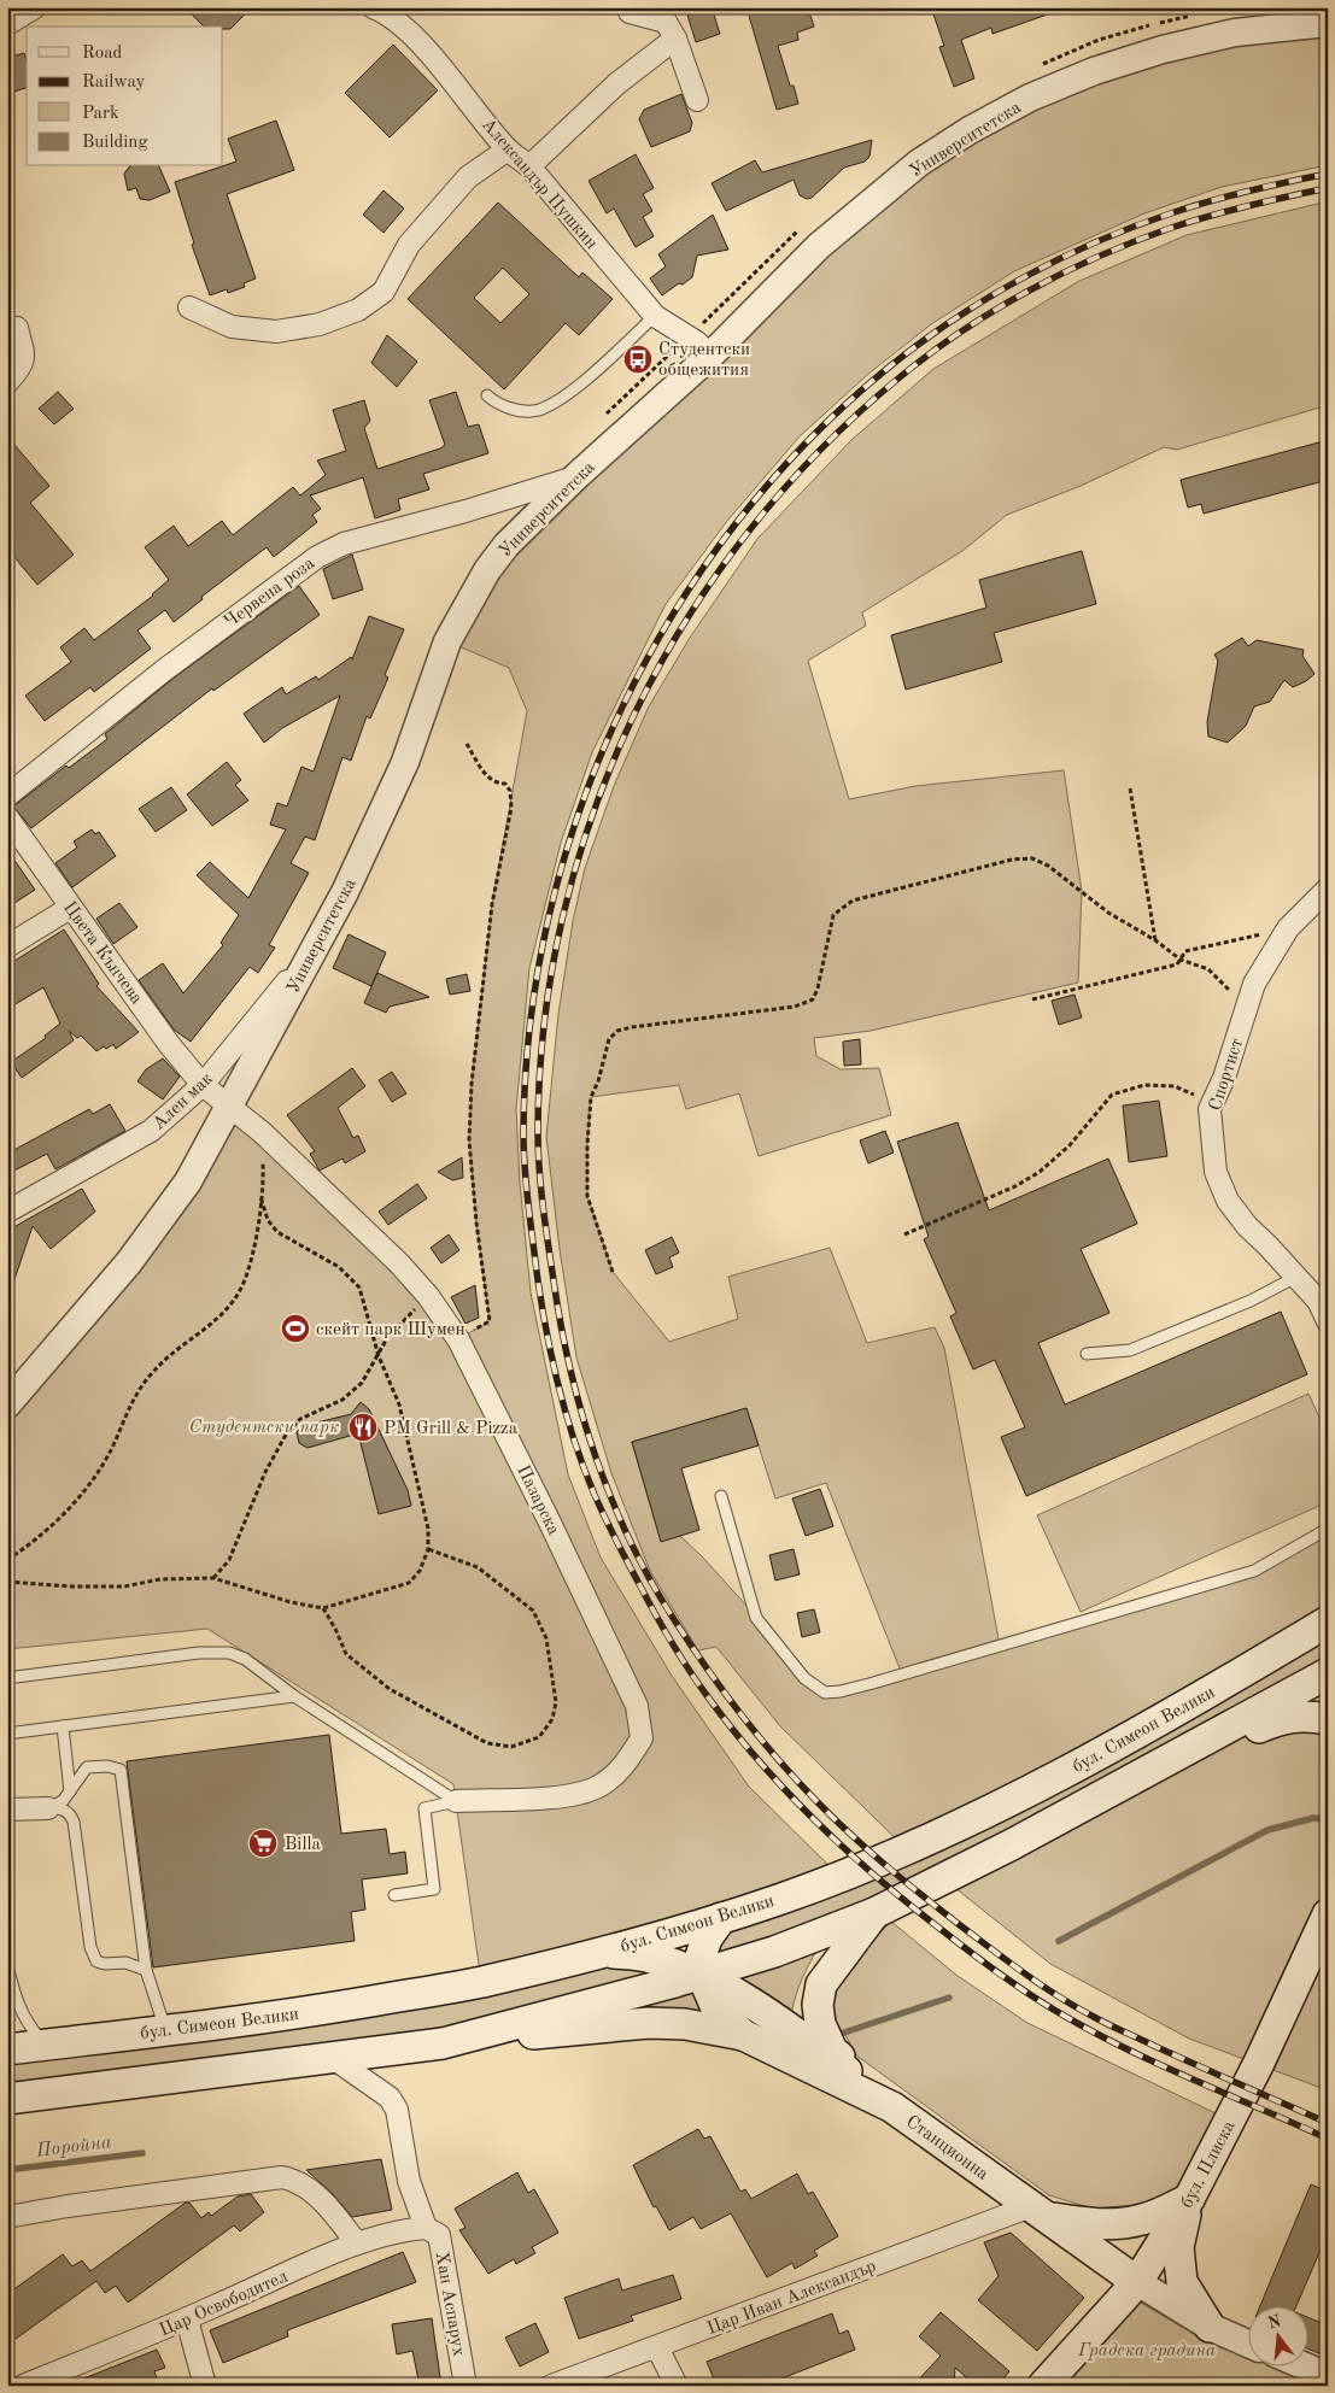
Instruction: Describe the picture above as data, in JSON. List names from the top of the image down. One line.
{"streets":{"main road":["бул. Симеон Велики","Станционна","бул. Плиска"],"street":["Университетска","Александър Пушкин","Червена роза","Цвета Кънчева","Спортист","Ален мак","Пазарска","Цар Иван Александър","Цар Освободител","Хан Аспарух"]},"crossings":[["Университетска","Александър Пушкин"],["Университетска","Червена роза"],["Университетска","Цвета Кънчева"],["Университетска","Ален мак"],["Университетска","Пазарска"],["Цвета Кънчева","Ален мак"],["Цвета Кънчева","Пазарска"],["бул. Симеон Велики","Станционна"],["Станционна","бул. Плиска"],["Станционна","Цар Иван Александър"],["Цар Освободител","Хан Аспарух"]],"water":["Поройна"],"parks":["Студентски парк","Градска градина"],"places":{"bus stop":["Студентски общежития"],"sports":["скейт парк Шумен"],"restaurant":["PM Grill & Pizza"],"supermarket":["Billa"]},"legend":["Road","Railway","Park","Building"],"north":"top"}
